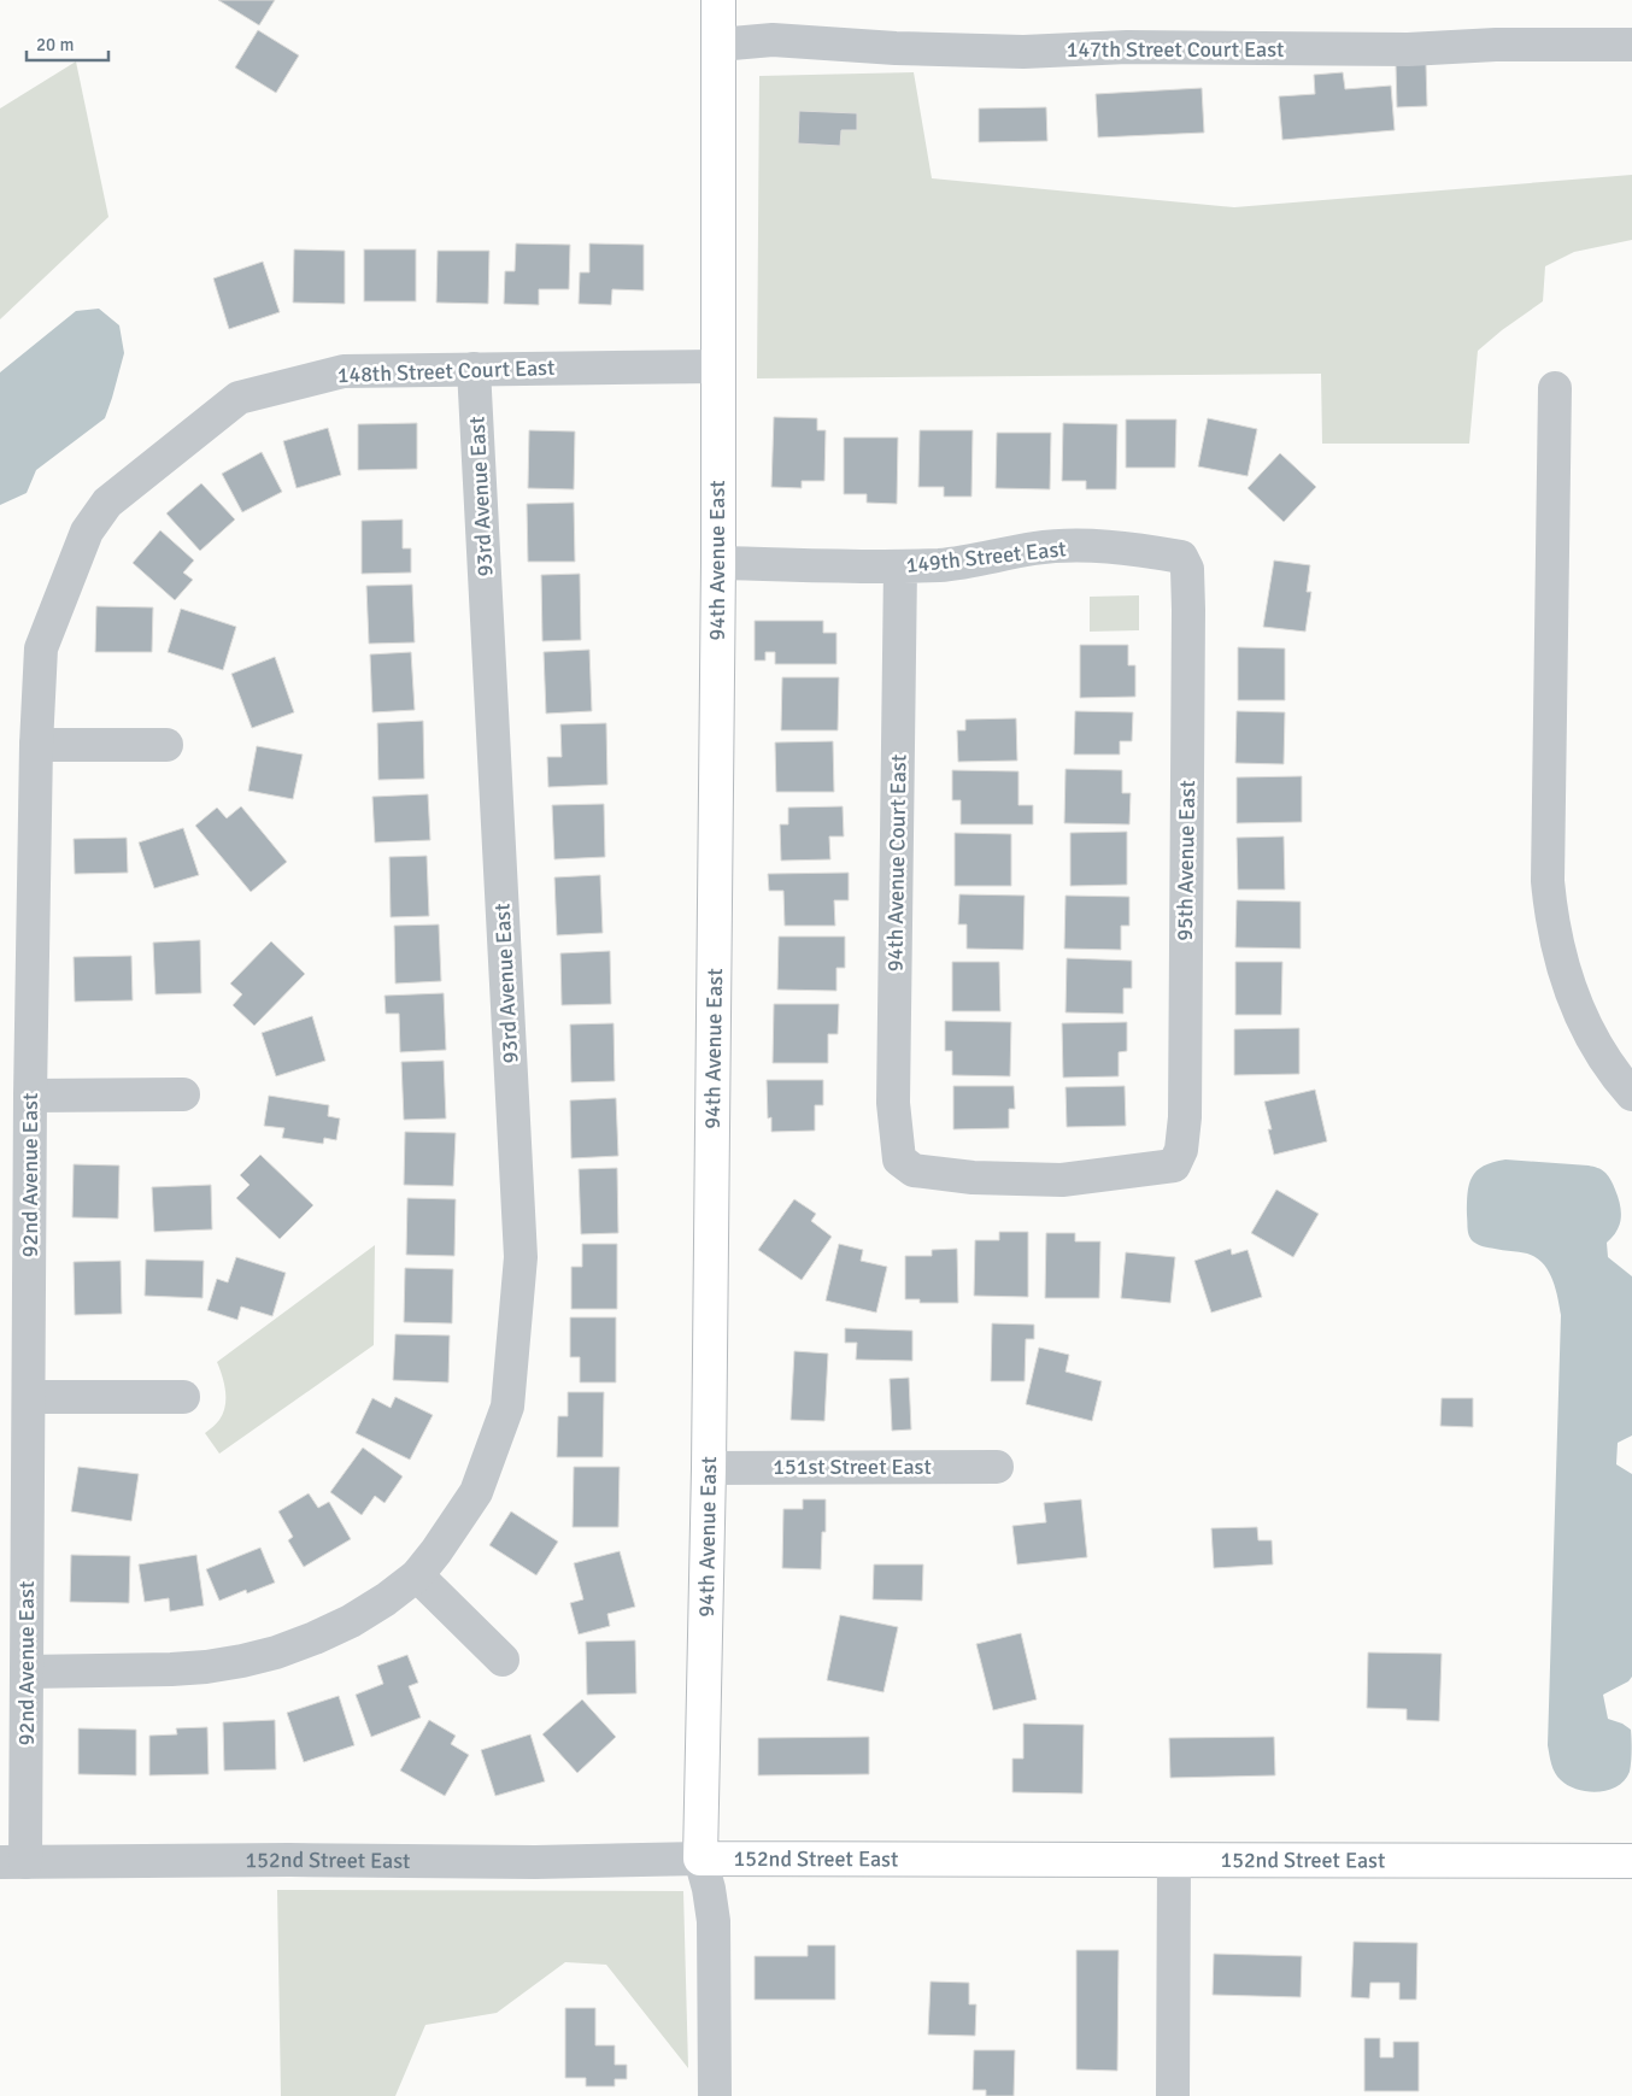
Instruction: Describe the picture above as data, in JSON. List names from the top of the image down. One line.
{"streets":{"main road":["94th Avenue East","152nd Street East"],"street":["147th Street Court East","148th Street Court East","93rd Avenue East","149th Street East","95th Avenue East","94th Avenue Court East","92nd Avenue East","151st Street East"]},"crossings":[["147th Street Court East","94th Avenue East"],["148th Street Court East","93rd Avenue East"],["148th Street Court East","94th Avenue East"],["148th Street Court East","92nd Avenue East"],["93rd Avenue East","92nd Avenue East"],["149th Street East","94th Avenue East"],["149th Street East","95th Avenue East"],["149th Street East","94th Avenue Court East"],["94th Avenue East","151st Street East"],["94th Avenue East","152nd Street East"],["95th Avenue East","94th Avenue Court East"],["92nd Avenue East","152nd Street East"]],"scale_bar":"20 m"}
